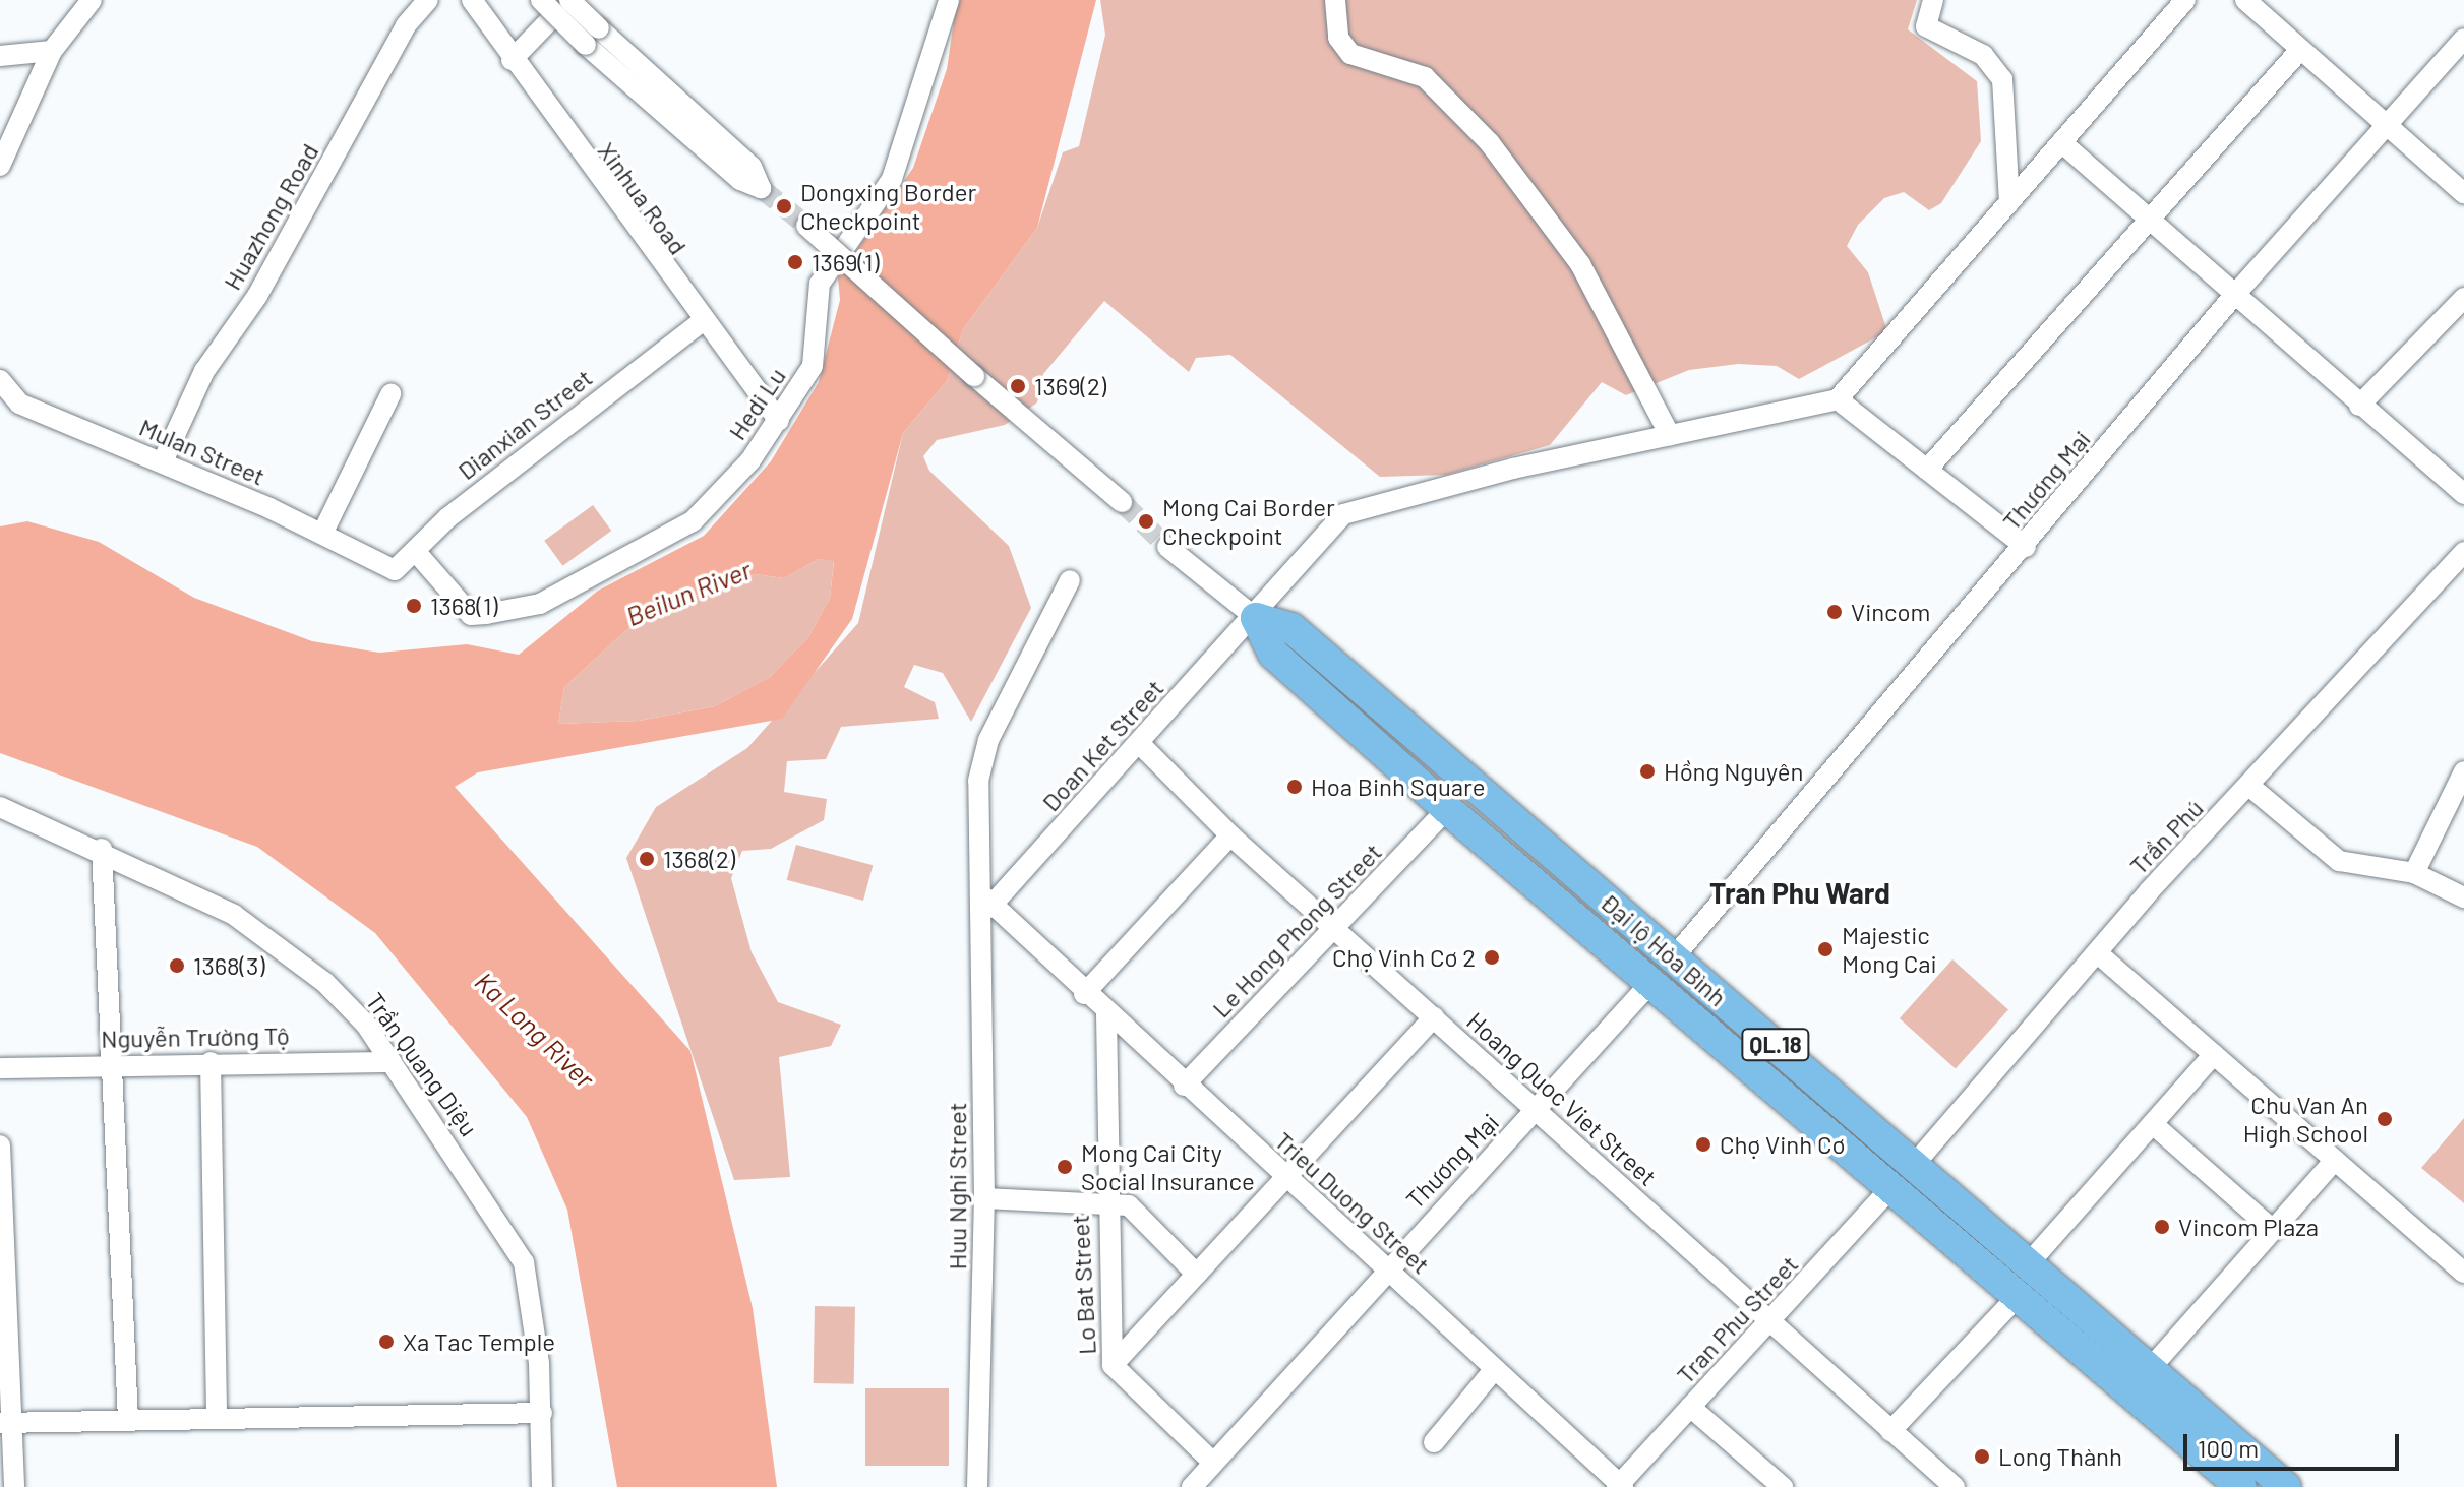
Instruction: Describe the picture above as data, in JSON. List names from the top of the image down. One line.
{"streets":{"highway":["Đại lộ Hòa Bình","QL.18"],"street":["Xinhua Road","Huazhong Road","Hedi Lu","Dianxian Street","Mulan Street","Thương Mại","Doan Ket Street","Trần Phú","Le Hong Phong Street","Nguyễn Trường Tộ","Trần Quang Diệu","Hoang Quoc Viet Street","Huu Nghi Street","Trieu Duong Street","Lo Bat Street","Tran Phu Street"]},"crossings":[["Xinhua Road","Hedi Lu"],["Xinhua Road","Dianxian Street"],["Huazhong Road","Mulan Street"],["Hedi Lu","Dianxian Street"],["Dianxian Street","Mulan Street"],["Thương Mại","Đại lộ Hòa Bình"],["Thương Mại","Hoang Quoc Viet Street"],["Thương Mại","Trieu Duong Street"],["Thương Mại","Lo Bat Street"],["Doan Ket Street","Đại lộ Hòa Bình"],["Doan Ket Street","Hoang Quoc Viet Street"],["Doan Ket Street","Trieu Duong Street"],["Trần Phú","Đại lộ Hòa Bình"],["Trần Phú","Tran Phu Street"],["Le Hong Phong Street","Đại lộ Hòa Bình"],["Le Hong Phong Street","Hoang Quoc Viet Street"],["Le Hong Phong Street","Trieu Duong Street"],["Đại lộ Hòa Bình","Tran Phu Street"],["Nguyễn Trường Tộ","Trần Quang Diệu"],["Hoang Quoc Viet Street","Tran Phu Street"],["Huu Nghi Street","Trieu Duong Street"],["Trieu Duong Street","Lo Bat Street"],["Trieu Duong Street","Tran Phu Street"]],"districts":["Tran Phu Ward"],"water":["Beilun River","Ka Long River"],"places":["Dongxing Border Checkpoint","1369(1)","1369(2)","Mong Cai Border Checkpoint","1368(1)","Vincom","Hồng Nguyên","Hoa Binh Square","1368(2)","Majestic Mong Cai","Chợ Vinh Cơ 2","1368(3)","Chu Van An High School","Chợ Vinh Cơ","Mong Cai City Social Insurance","Vincom Plaza","Xa Tac Temple","Long Thành"],"scale_bar":"100 m"}
